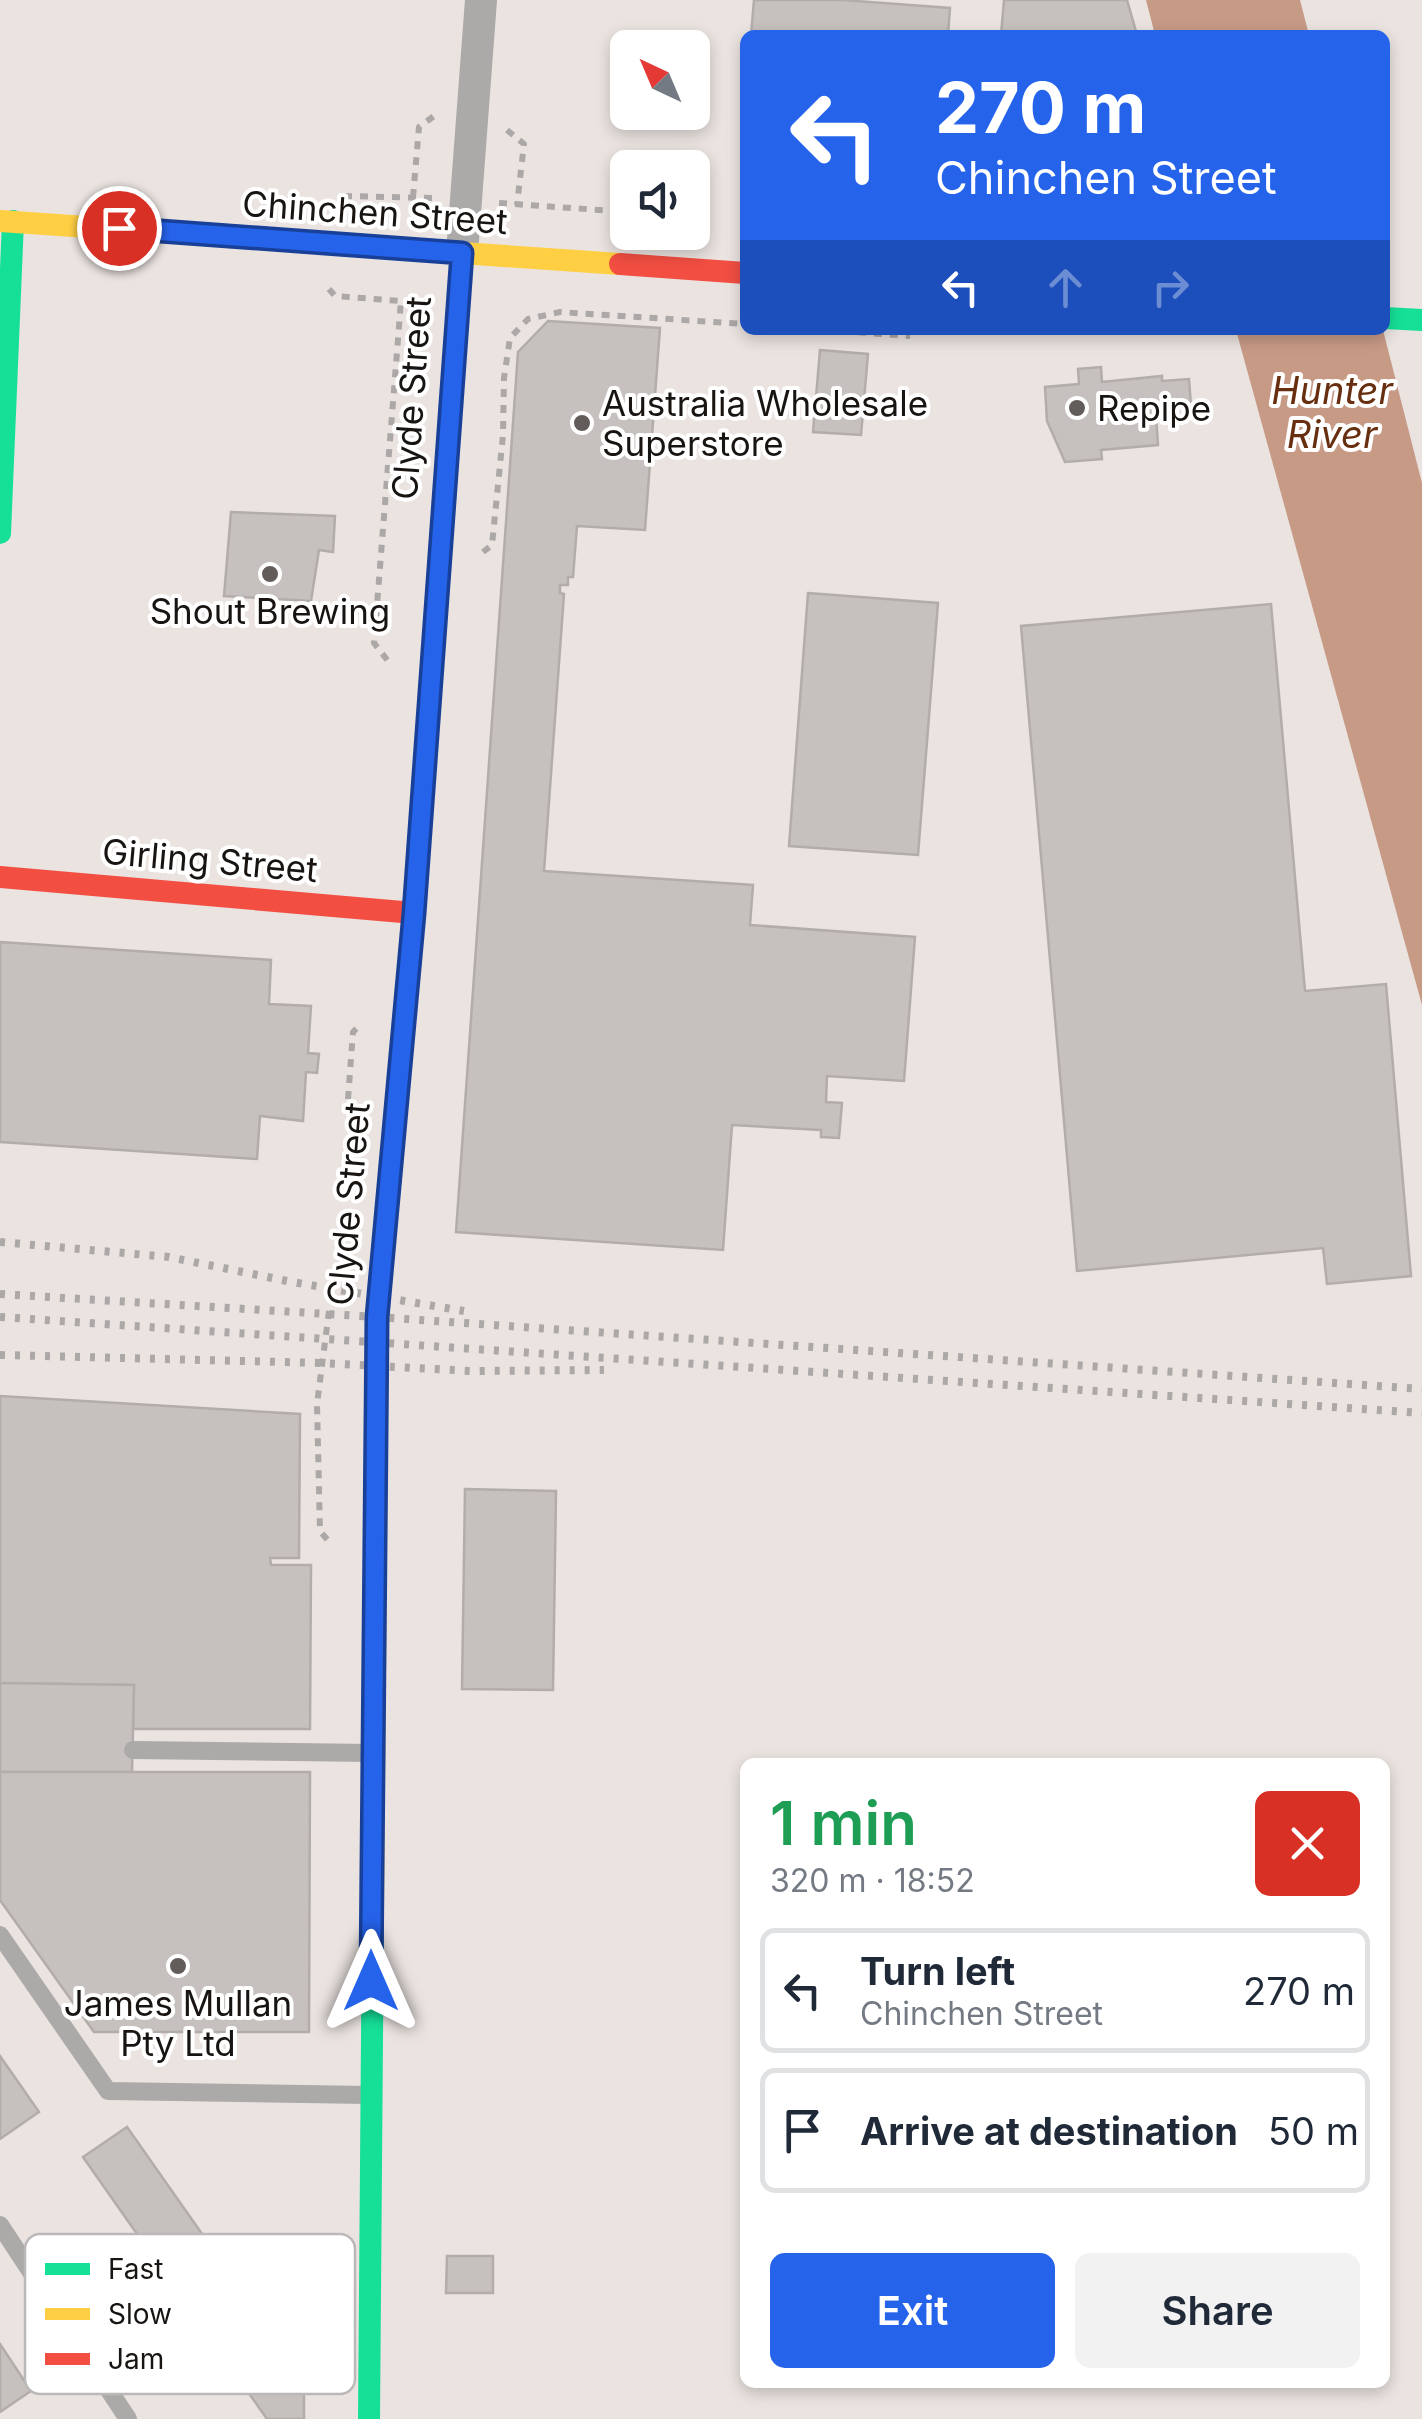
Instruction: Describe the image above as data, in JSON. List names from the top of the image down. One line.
{"streets":{"street":["Chinchen Street","Clyde Street","Girling Street"]},"crossings":[["Chinchen Street","Clyde Street"],["Clyde Street","Girling Street"]],"water":["Hunter River"],"places":["Repipe","Australia Wholesale Superstore","Shout Brewing","James Mullan Pty Ltd"],"legend":["Fast","Slow","Jam"],"north":"top left","page":{"turn":["270 m","Chinchen Street"],"heading":["1 min","320 m · 18:52"],"list":[{"name":"Turn left","note":"Chinchen Street","value":"270 m"},{"name":"Arrive at destination","value":"50 m"}],"buttons":["Exit","Share"]}}
